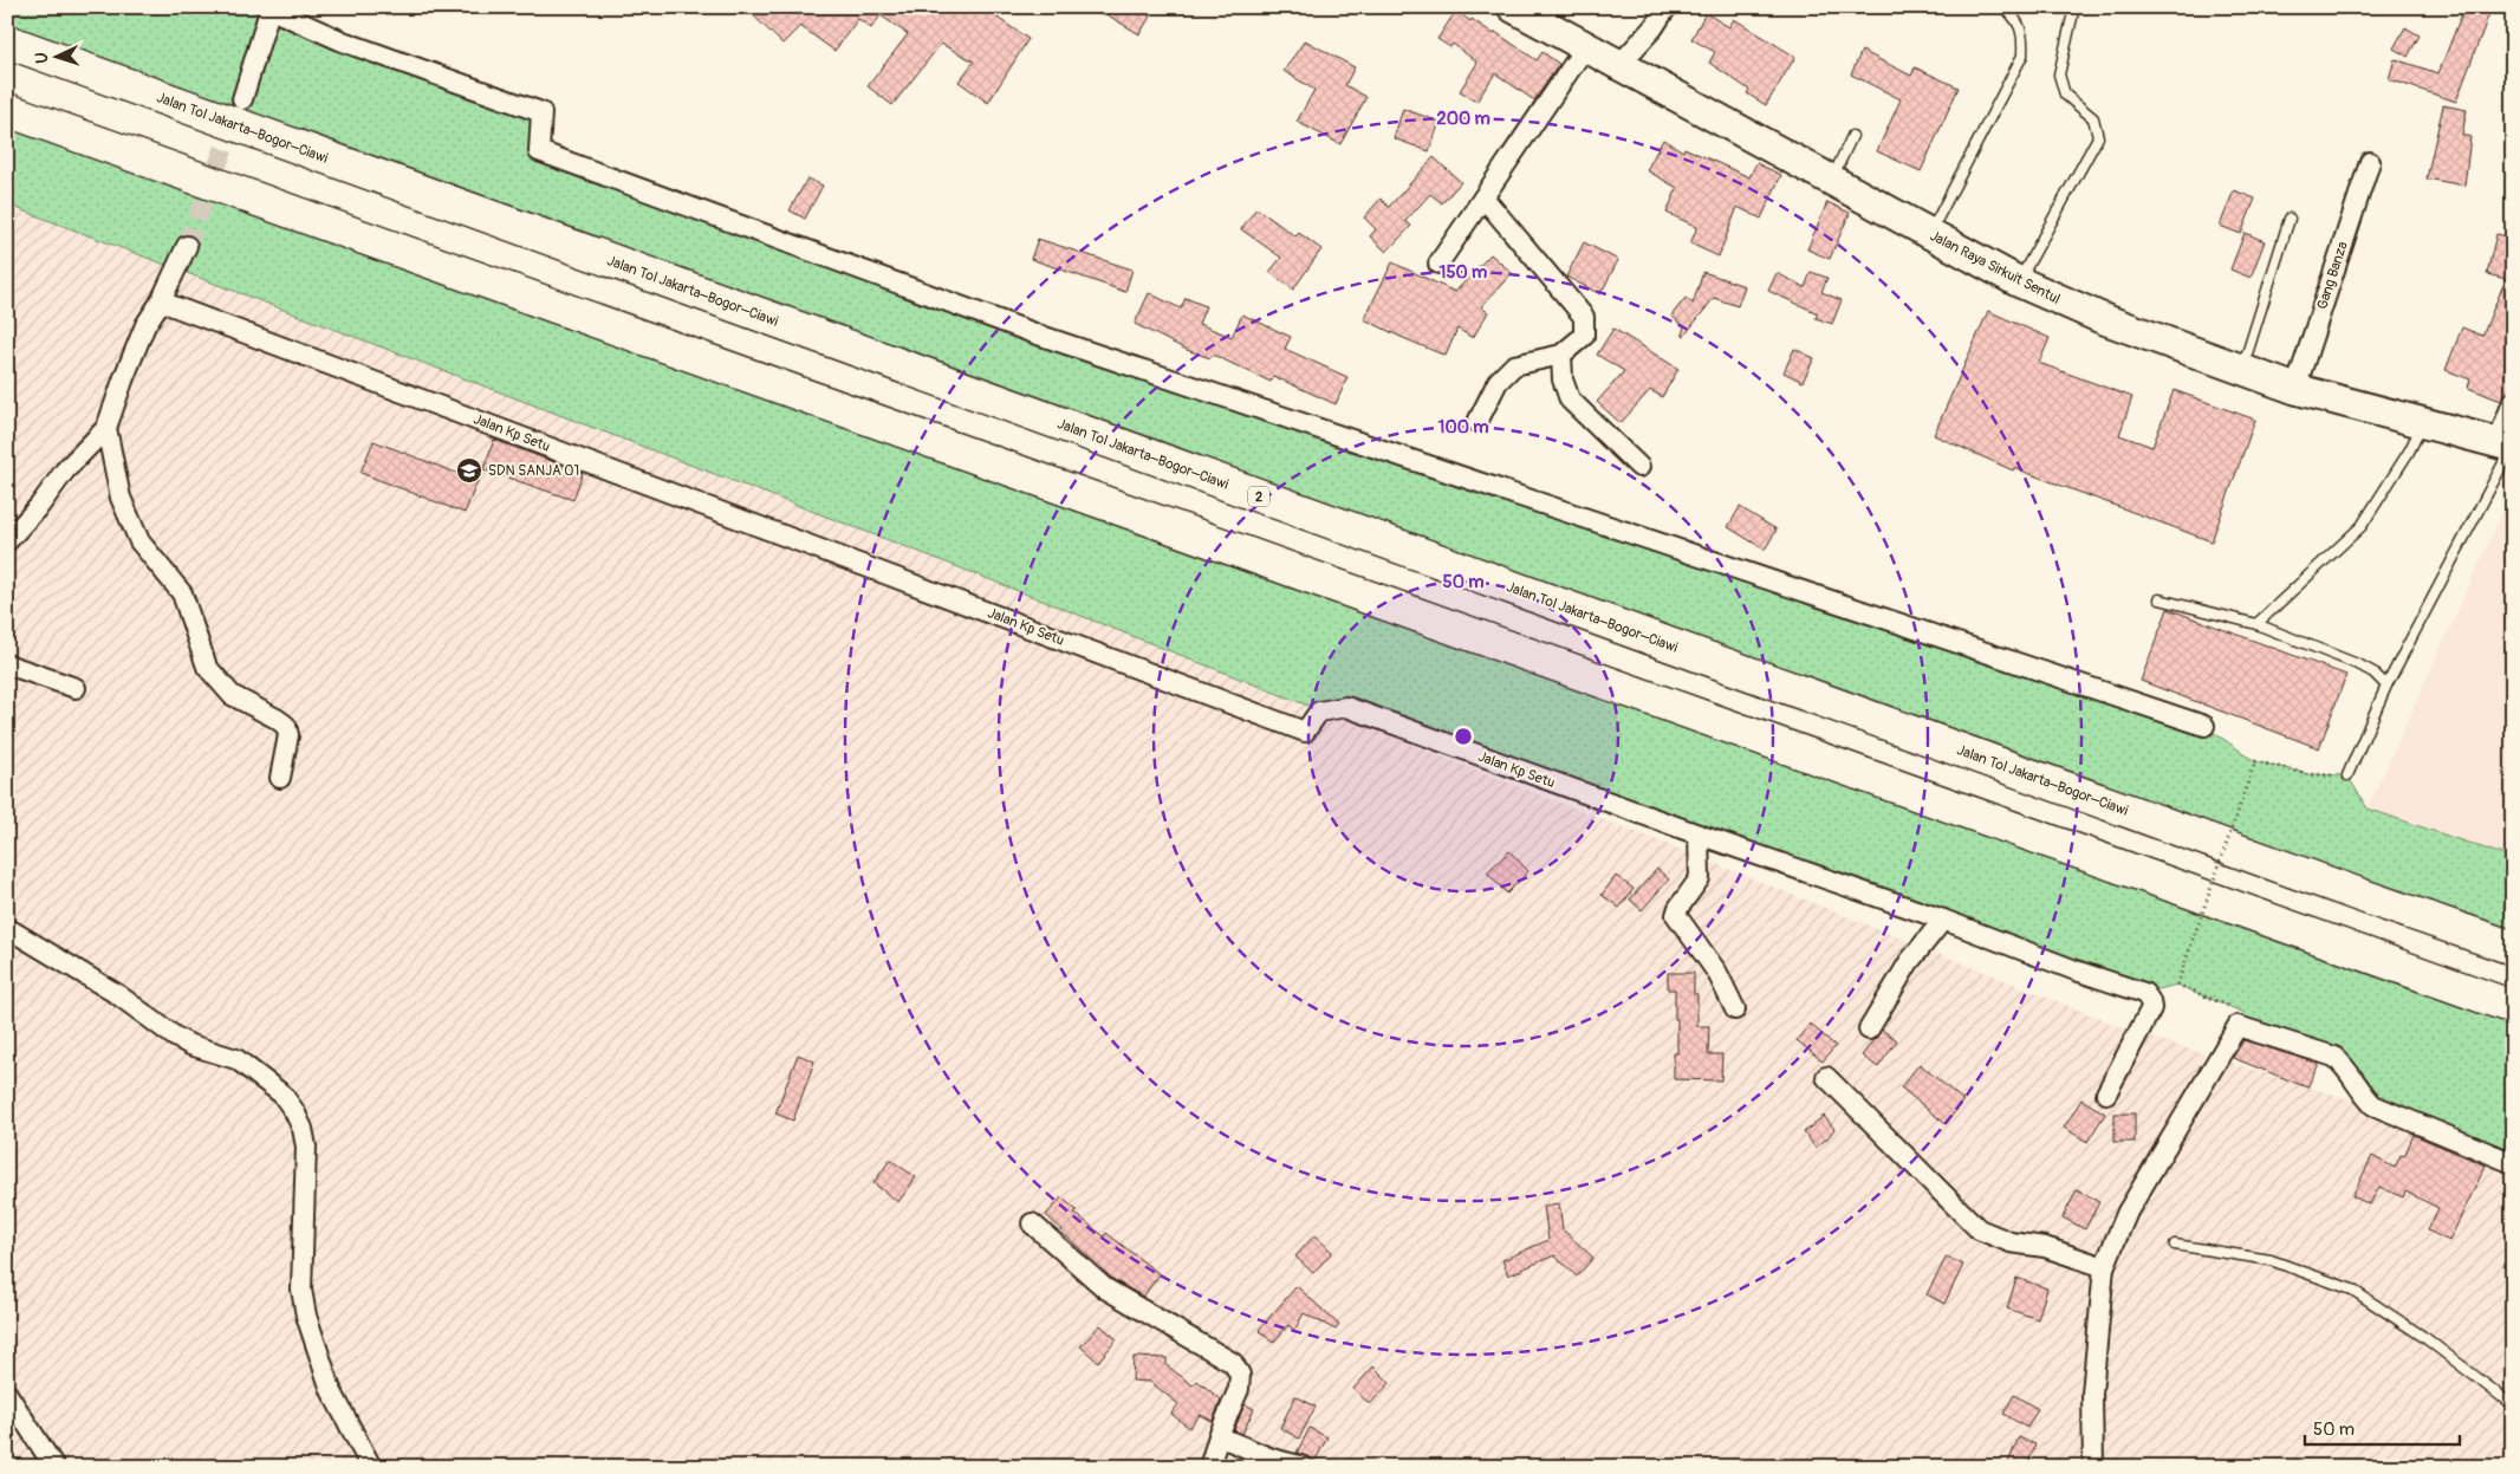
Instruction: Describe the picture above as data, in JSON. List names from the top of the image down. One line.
{"streets":{"highway":["Jalan Tol Jakarta–Bogor–Ciawi","2"],"main road":["Jalan Raya Sirkuit Sentul"],"street":["Gang Banza","Jalan Kp Setu"]},"crossings":[["Jalan Raya Sirkuit Sentul","Gang Banza"]],"places":{"school or university":["SDN SANJA 01"]},"scale_bar":"50 m","north":"left","rings":["200 m","150 m","100 m","50 m"]}
